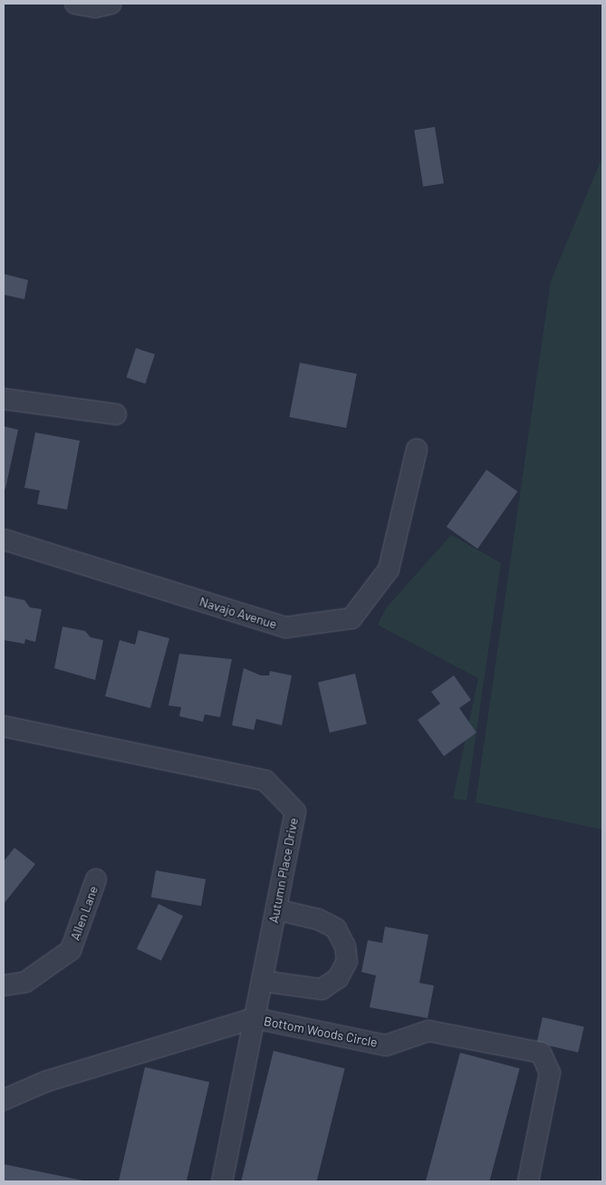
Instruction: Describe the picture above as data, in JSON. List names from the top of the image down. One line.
{"streets":{"street":["Navajo Avenue","Autumn Place Drive","Allen Lane","Bottom Woods Circle"]},"crossings":[["Autumn Place Drive","Bottom Woods Circle"]]}
